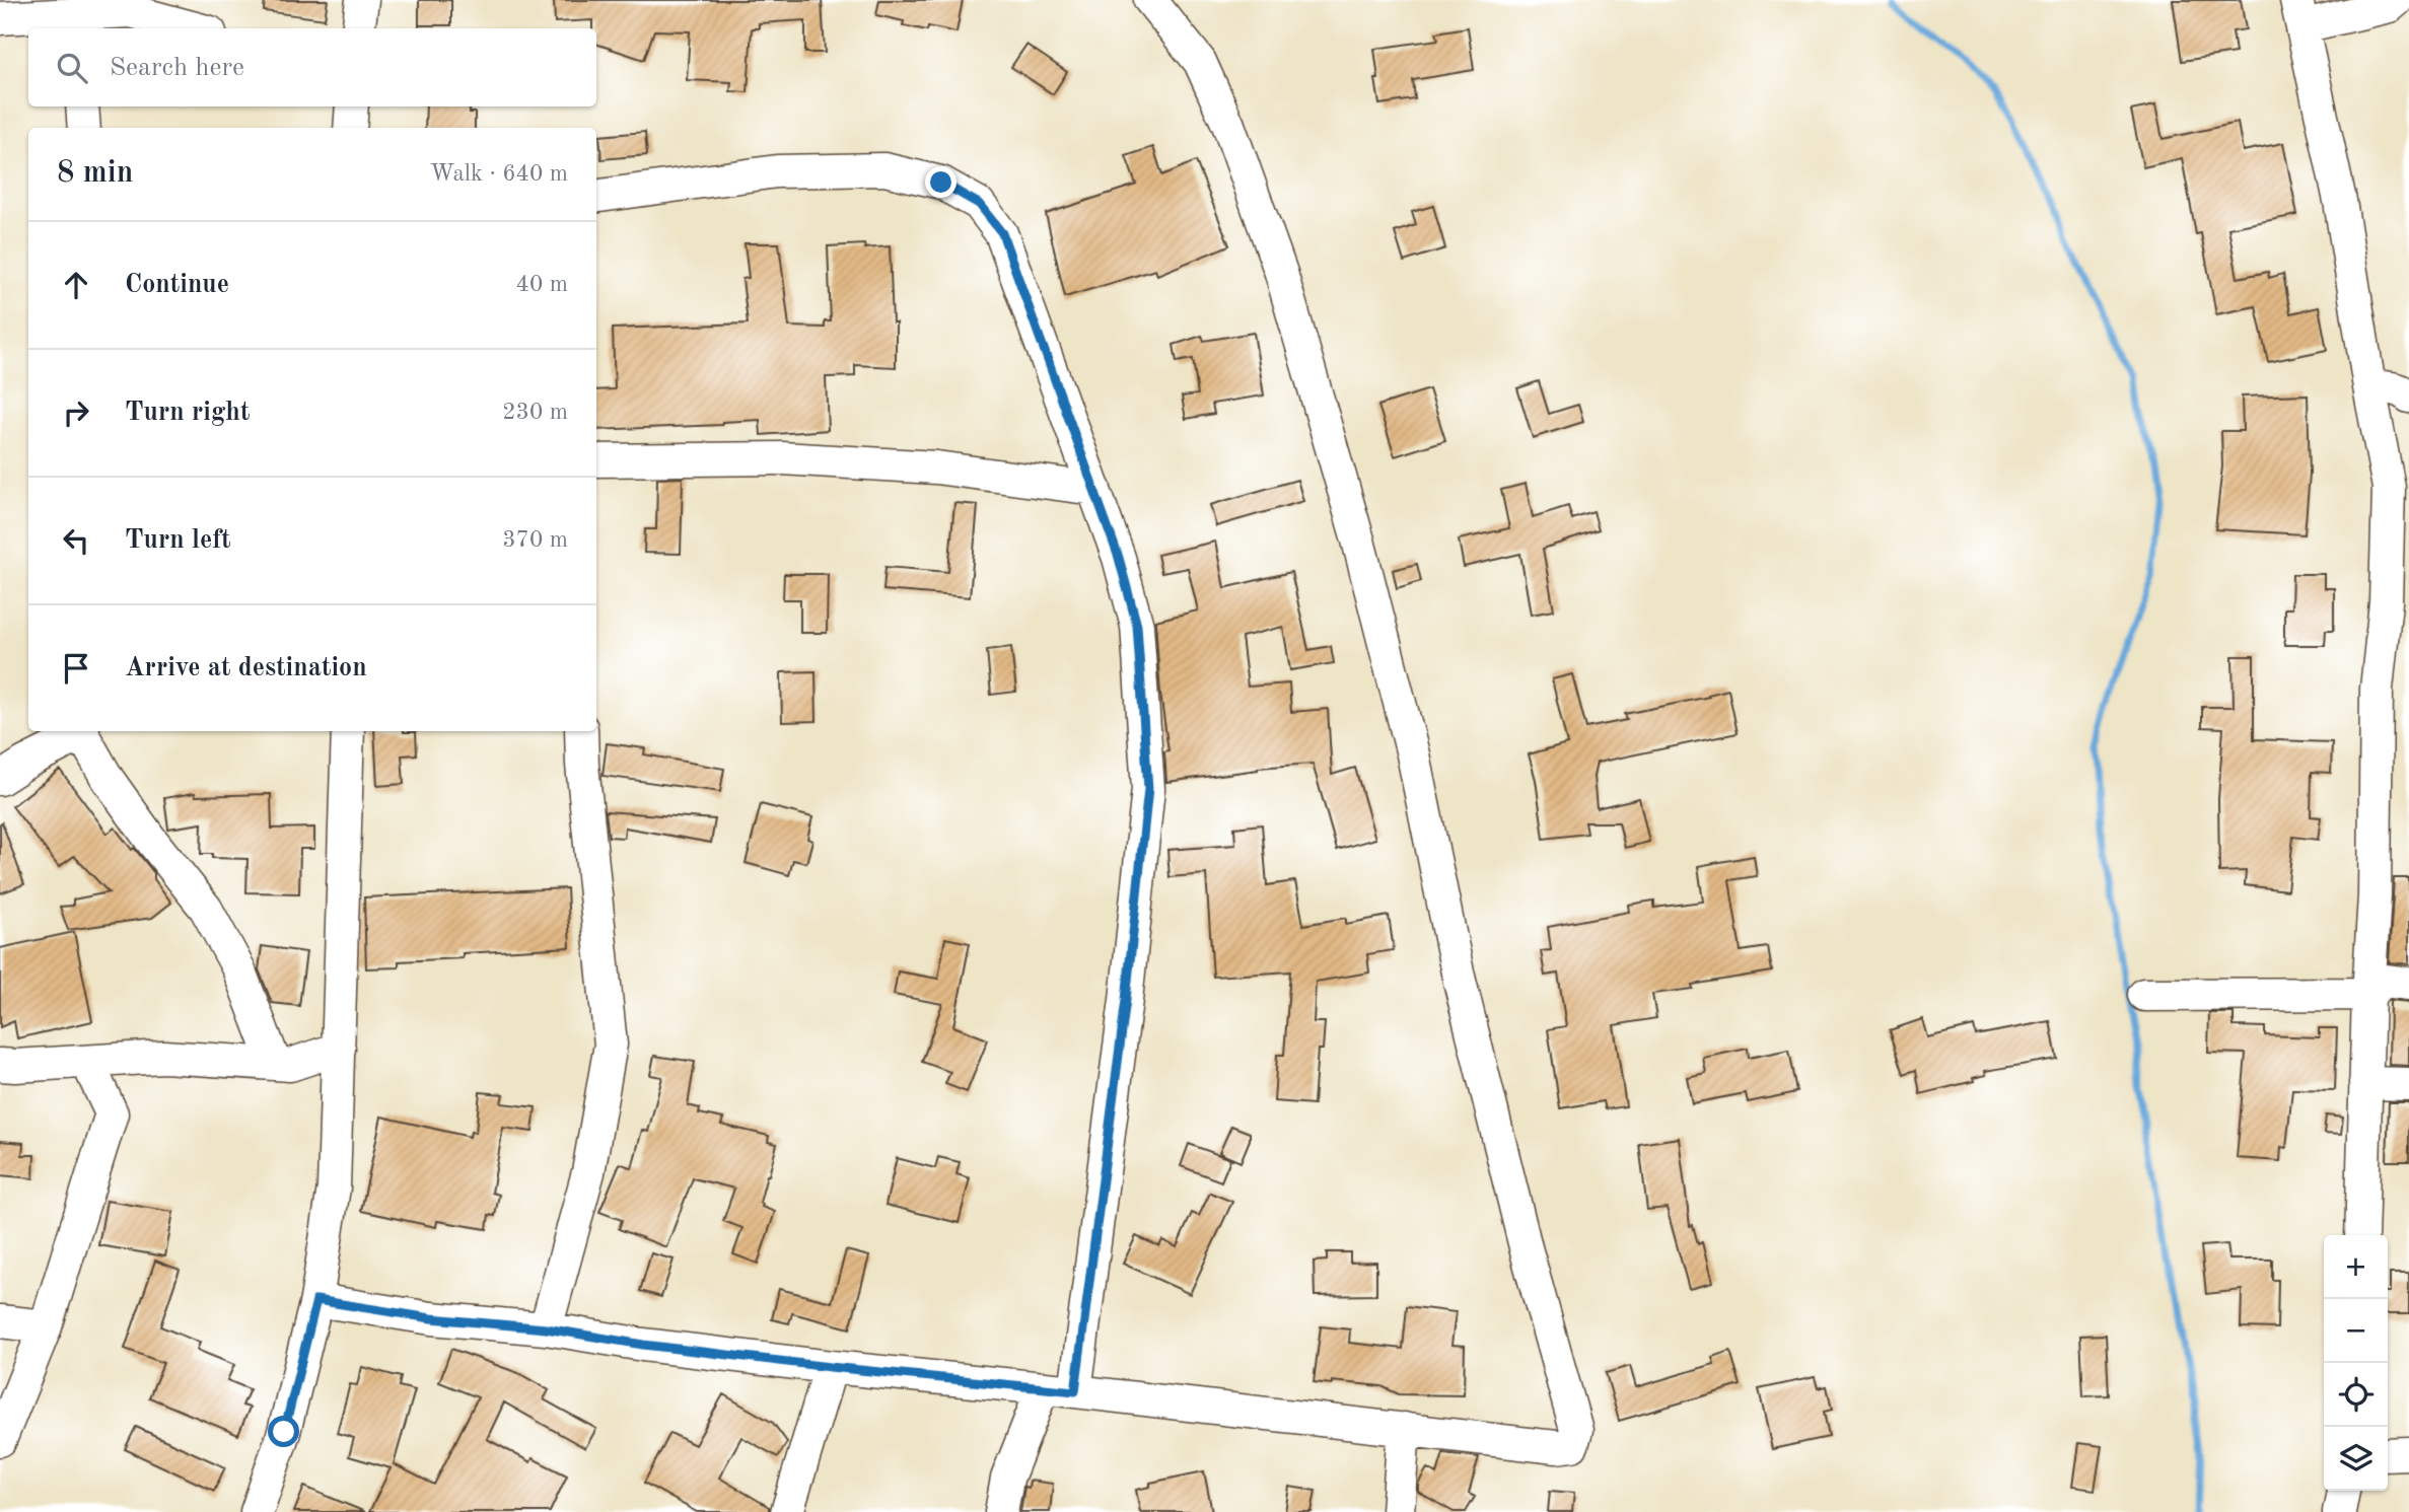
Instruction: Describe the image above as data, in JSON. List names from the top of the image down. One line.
{"page":{"search":"Search here","heading":["8 min","Walk · 640 m"],"list":[["Continue","40 m"],["Turn right","230 m"],["Turn left","370 m"],"Arrive at destination"],"map_buttons":["+","−"]}}
